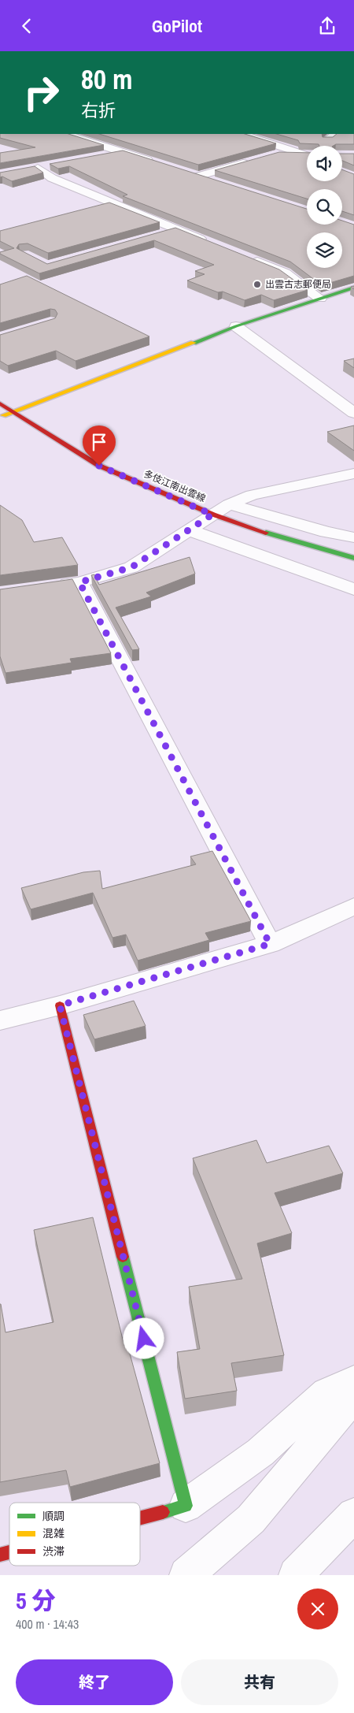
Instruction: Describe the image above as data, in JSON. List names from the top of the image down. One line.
{"streets":{"street":["多伎江南出雲線"]},"places":["出雲古志郵便局"],"legend":["順調","混雑","渋滞"],"page":{"header":"GoPilot","turn":["80 m","右折"],"heading":["5 分","400 m · 14:43"],"buttons":["終了","共有"]}}
